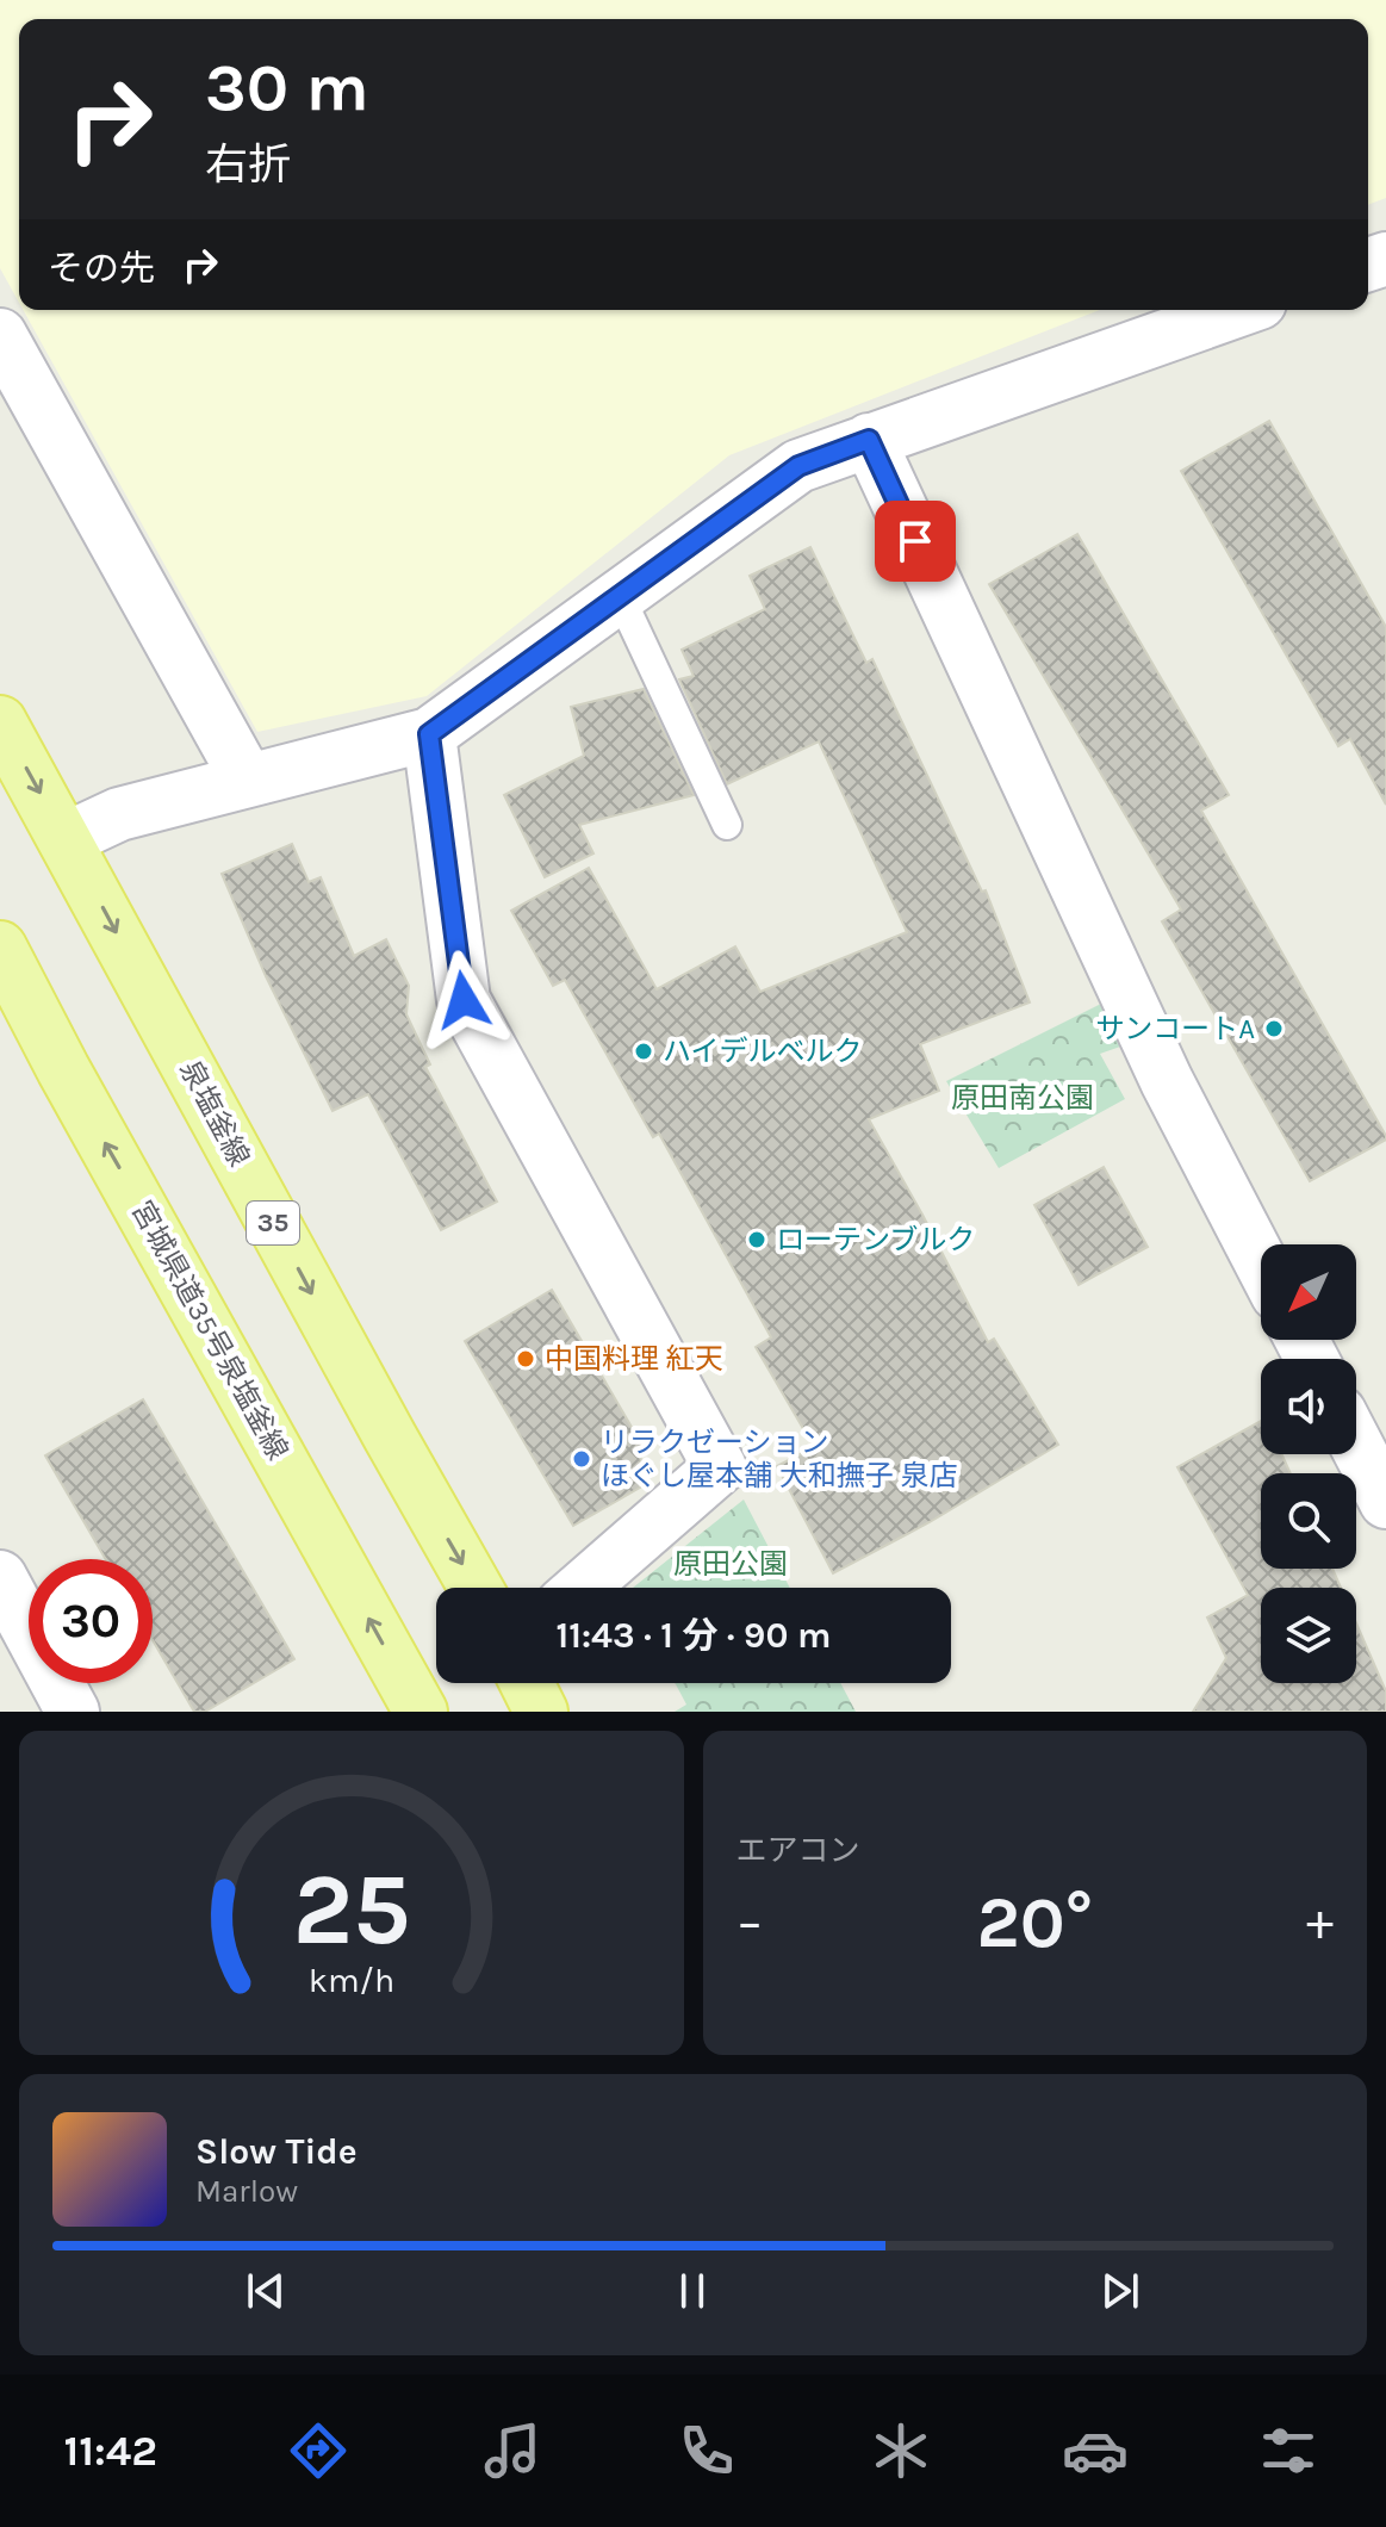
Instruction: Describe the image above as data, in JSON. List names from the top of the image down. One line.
{"streets":{"main road":["泉塩釜線","35","宮城県道35号泉塩釜線"]},"one_way":["泉塩釜線","宮城県道35号泉塩釜線"],"parks":["原田南公園","原田公園"],"places":["サンコートA","ハイデルベルク","ローテンブルク","中国料理 紅天","リラクゼーション ほぐし屋本舗 大和撫子 泉店"],"north":"bottom left","page":{"turn":["30 m","右折"],"then":"その先","limit":"30","trip":"11:43 · 1 分 · 90 m","tile":"エアコン","heat":["−","20°","+"],"song":["Slow Tide","Marlow"],"tabs":"11:42","gauge":["25","km/h"]}}
